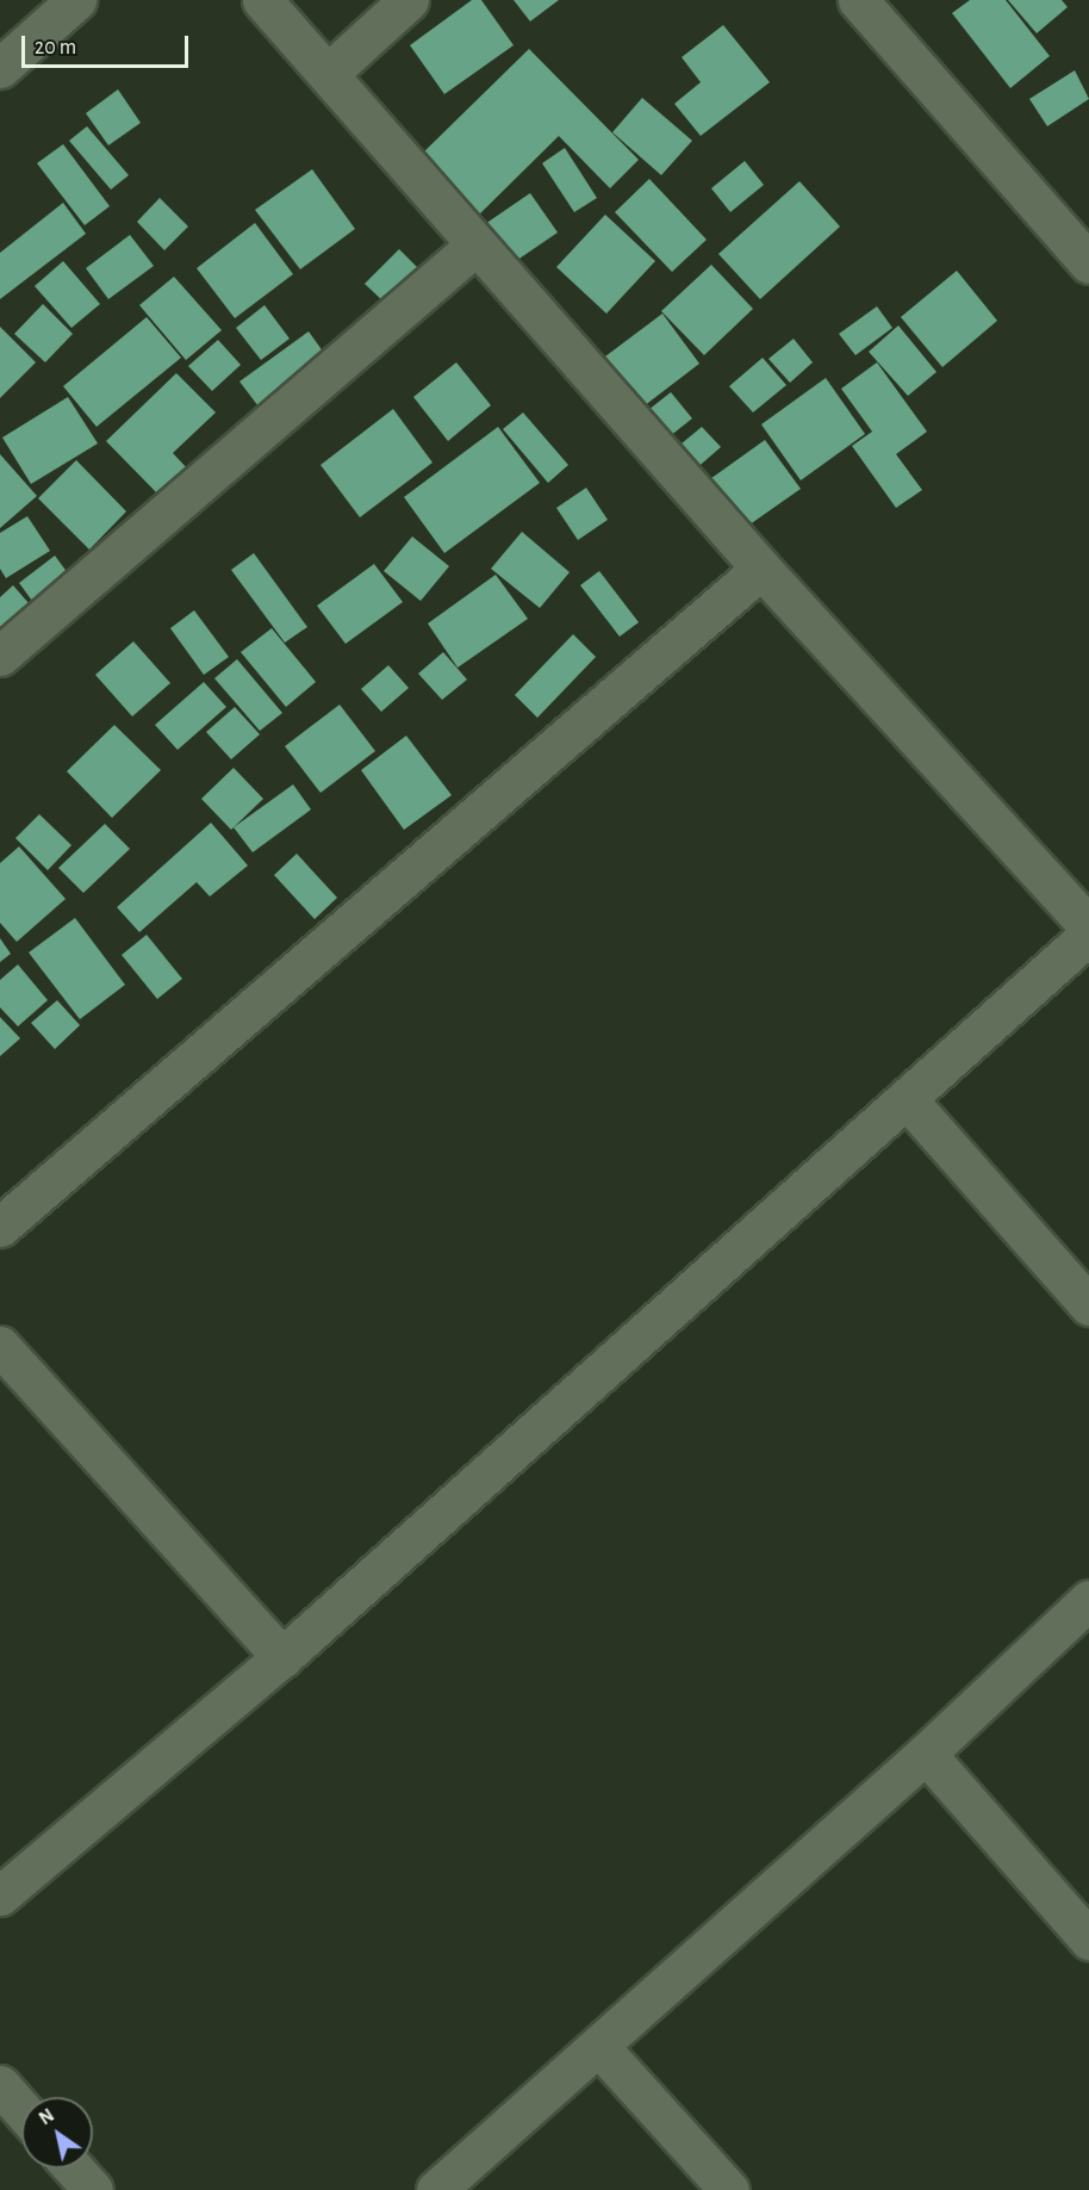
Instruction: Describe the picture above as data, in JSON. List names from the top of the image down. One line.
{"scale_bar":"20 m","north":"top left"}
